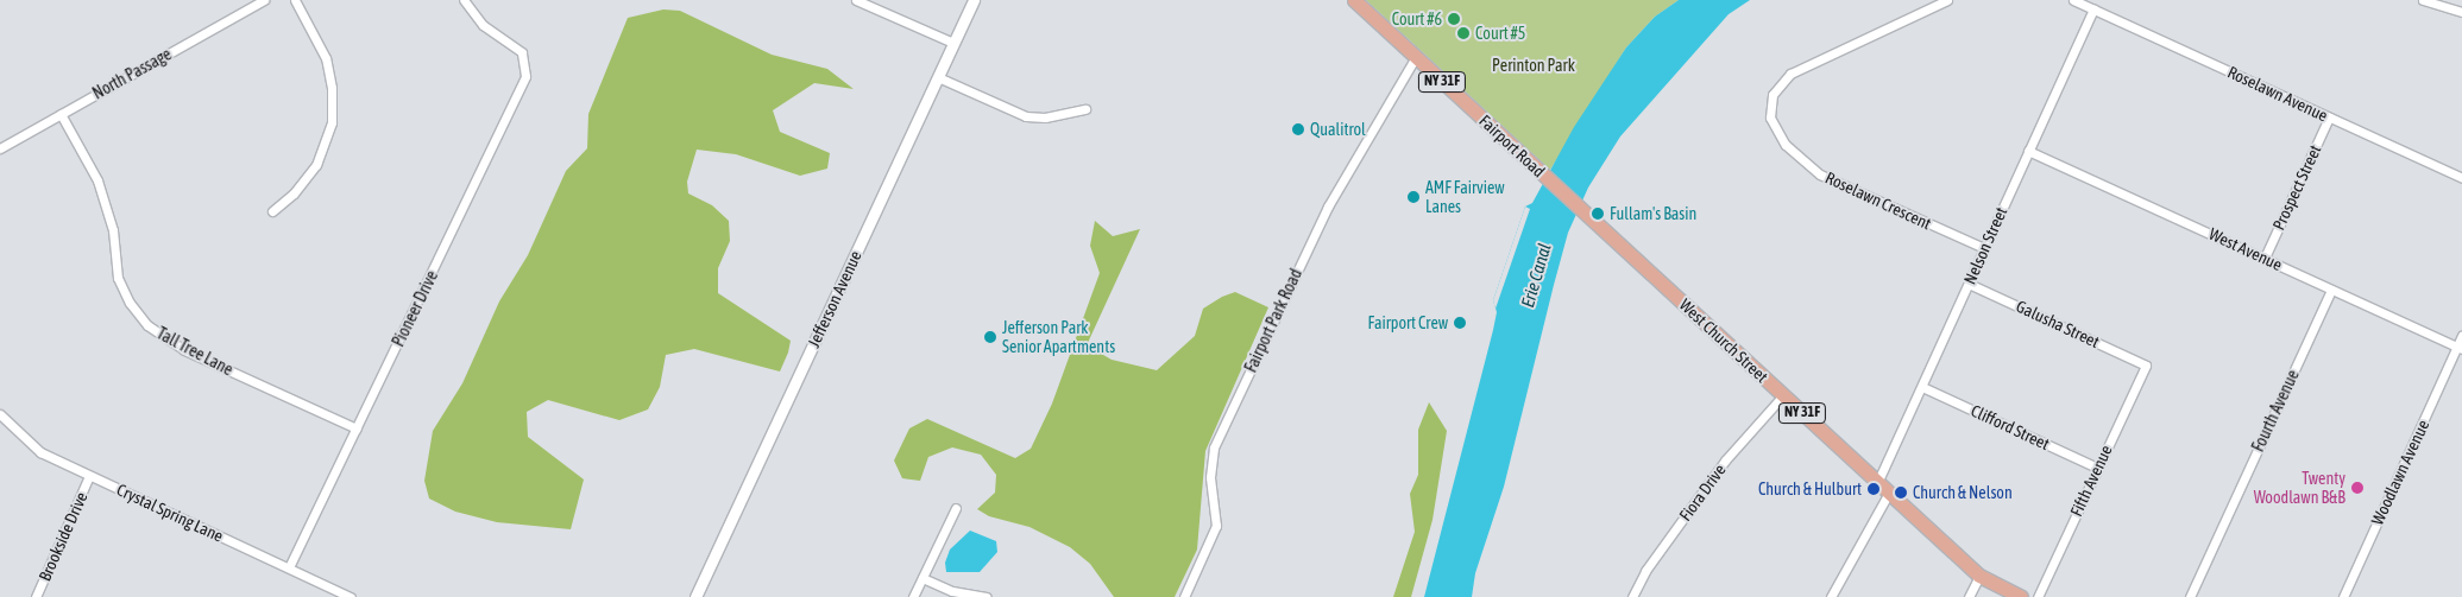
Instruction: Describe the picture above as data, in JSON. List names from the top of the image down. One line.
{"streets":{"main road":["NY 31F","Fairport Road","West Church Street"],"street":["North Passage","Roselawn Avenue","Prospect Street","Roselawn Crescent","Nelson Street","West Avenue","Jefferson Avenue","Pioneer Drive","Fairport Park Road","Galusha Street","Tall Tree Lane","Fourth Avenue","Clifford Street","Woodlawn Avenue","Fifth Avenue","Fiora Drive","Crystal Spring Lane","Brookside Drive"]},"crossings":[["North Passage","Tall Tree Lane"],["Roselawn Avenue","Prospect Street"],["Roselawn Avenue","Nelson Street"],["Fairport Road","Fairport Park Road"],["Fairport Road","West Church Street"],["Prospect Street","West Avenue"],["Roselawn Crescent","Nelson Street"],["Nelson Street","West Avenue"],["Nelson Street","Galusha Street"],["Nelson Street","West Church Street"],["Nelson Street","Clifford Street"],["West Avenue","Fourth Avenue"],["West Avenue","Woodlawn Avenue"],["Pioneer Drive","Tall Tree Lane"],["Pioneer Drive","Crystal Spring Lane"],["Galusha Street","Fifth Avenue"],["West Church Street","Fiora Drive"],["Clifford Street","Fifth Avenue"],["Crystal Spring Lane","Brookside Drive"]],"water":["Erie Canal"],"parks":["Perinton Park"],"places":["Court #6","Court #5","Qualitrol","AMF Fairview Lanes","Fullam's Basin","Fairport Crew","Jefferson Park Senior Apartments","Twenty Woodlawn B&B","Church & Hulburt","Church & Nelson"]}
